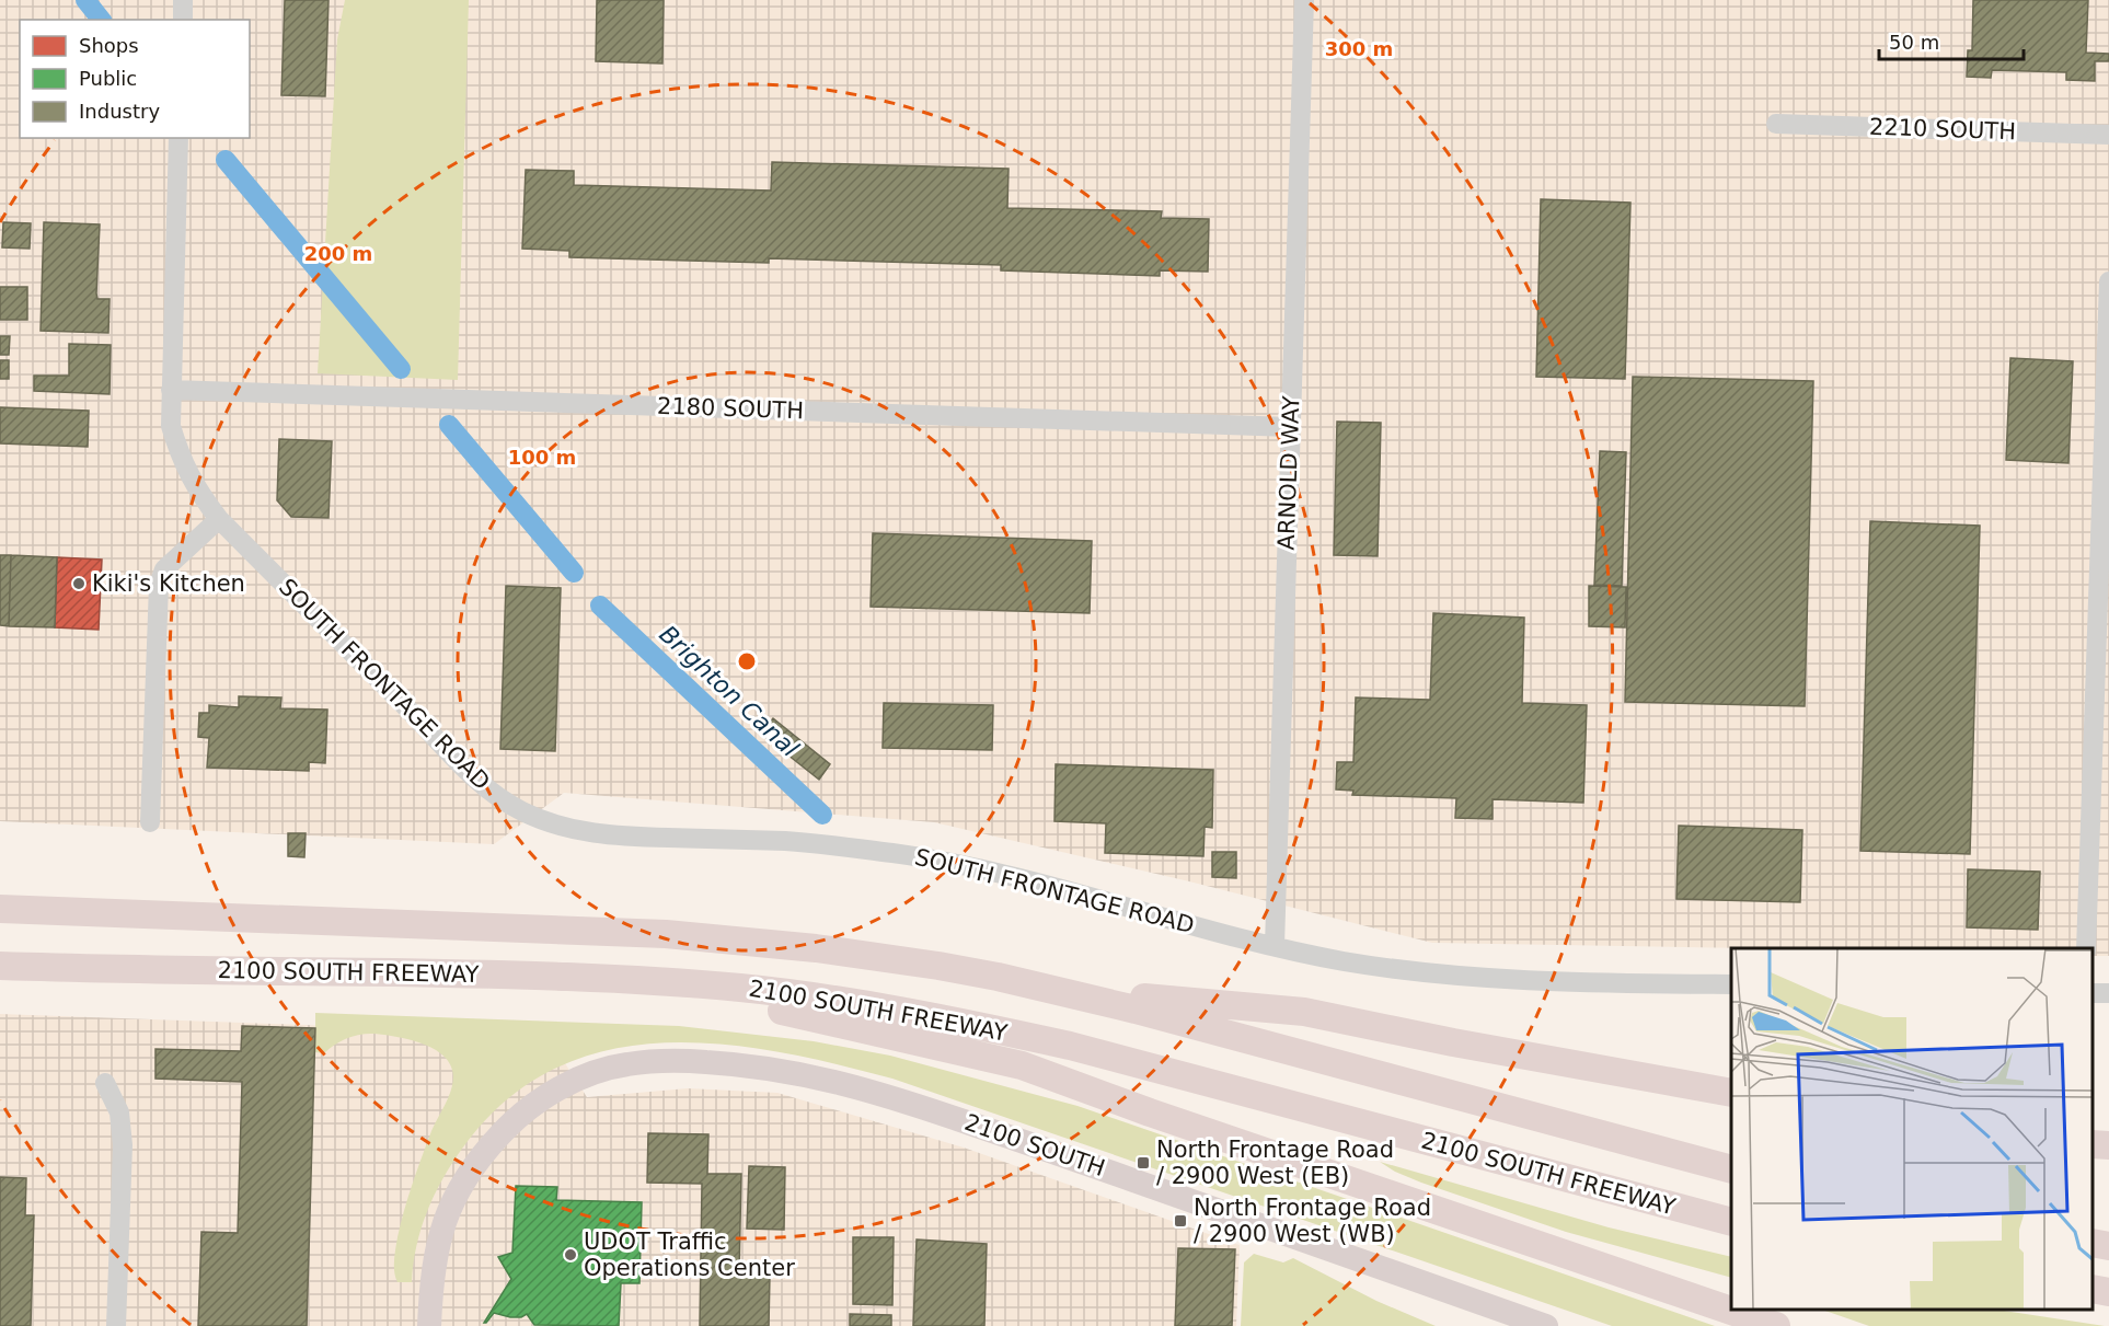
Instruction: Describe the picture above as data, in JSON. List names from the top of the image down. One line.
{"streets":{"highway":["2100 SOUTH FREEWAY"],"main road":["2100 SOUTH"],"street":["2210 SOUTH","2180 SOUTH","ARNOLD WAY","SOUTH FRONTAGE ROAD"]},"crossings":[["2180 SOUTH","ARNOLD WAY"],["2180 SOUTH","SOUTH FRONTAGE ROAD"],["ARNOLD WAY","SOUTH FRONTAGE ROAD"]],"water":["Brighton Canal"],"places":{"other":["Kiki's Kitchen","UDOT Traffic Operations Center"],"transit":["North Frontage Road / 2900 West (EB)","North Frontage Road / 2900 West (WB)"]},"legend":["Shops","Public","Industry"],"scale_bar":"50 m","rings":["300 m","200 m","100 m"]}
